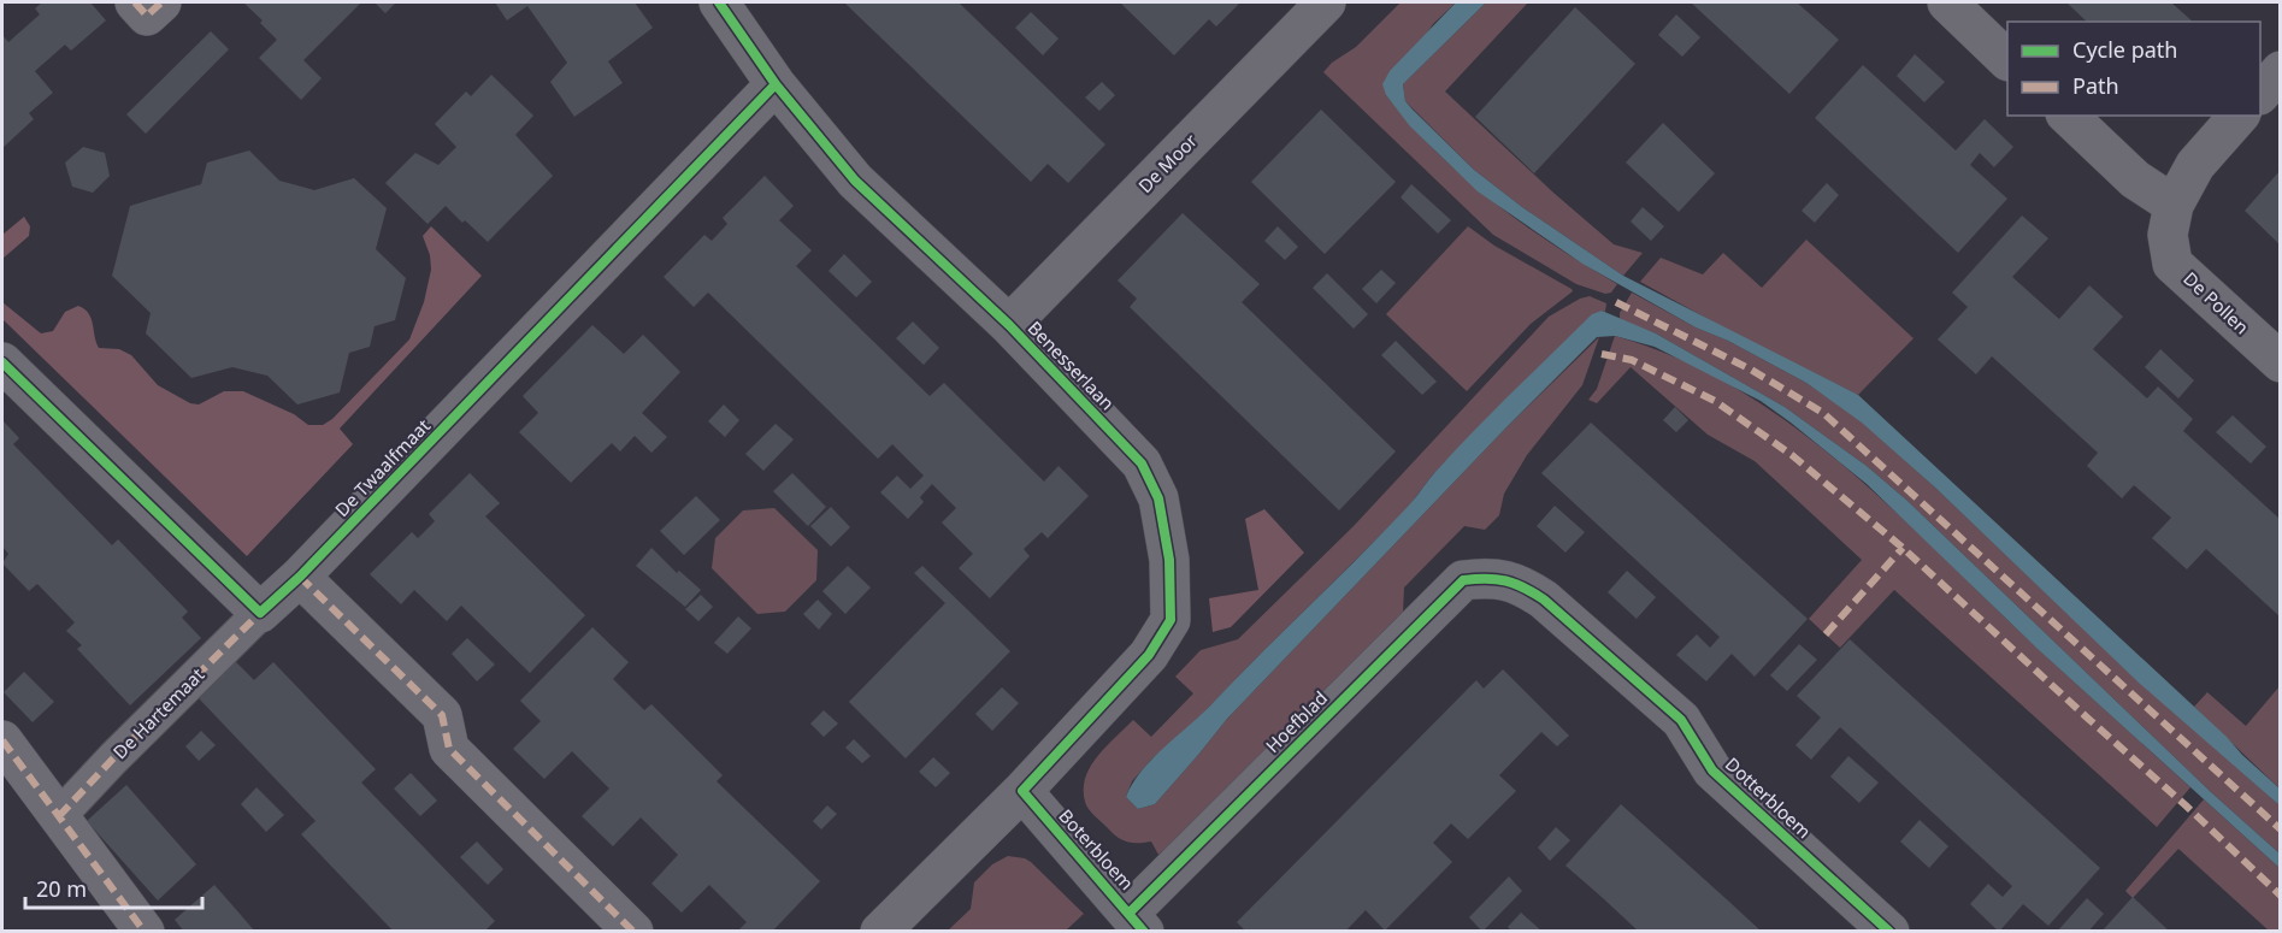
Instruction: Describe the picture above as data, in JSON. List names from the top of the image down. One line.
{"streets":{"street":["De Moor","De Pollen","Benesserlaan","De Twaalfmaat","De Hartemaat","Hoefblad","Dotterbloem","Boterbloem"]},"crossings":[["De Moor","Benesserlaan"],["Benesserlaan","De Twaalfmaat"],["Benesserlaan","Boterbloem"],["De Twaalfmaat","De Hartemaat"],["Hoefblad","Dotterbloem"],["Hoefblad","Boterbloem"]],"legend":["Cycle path","Path"],"scale_bar":"20 m"}
